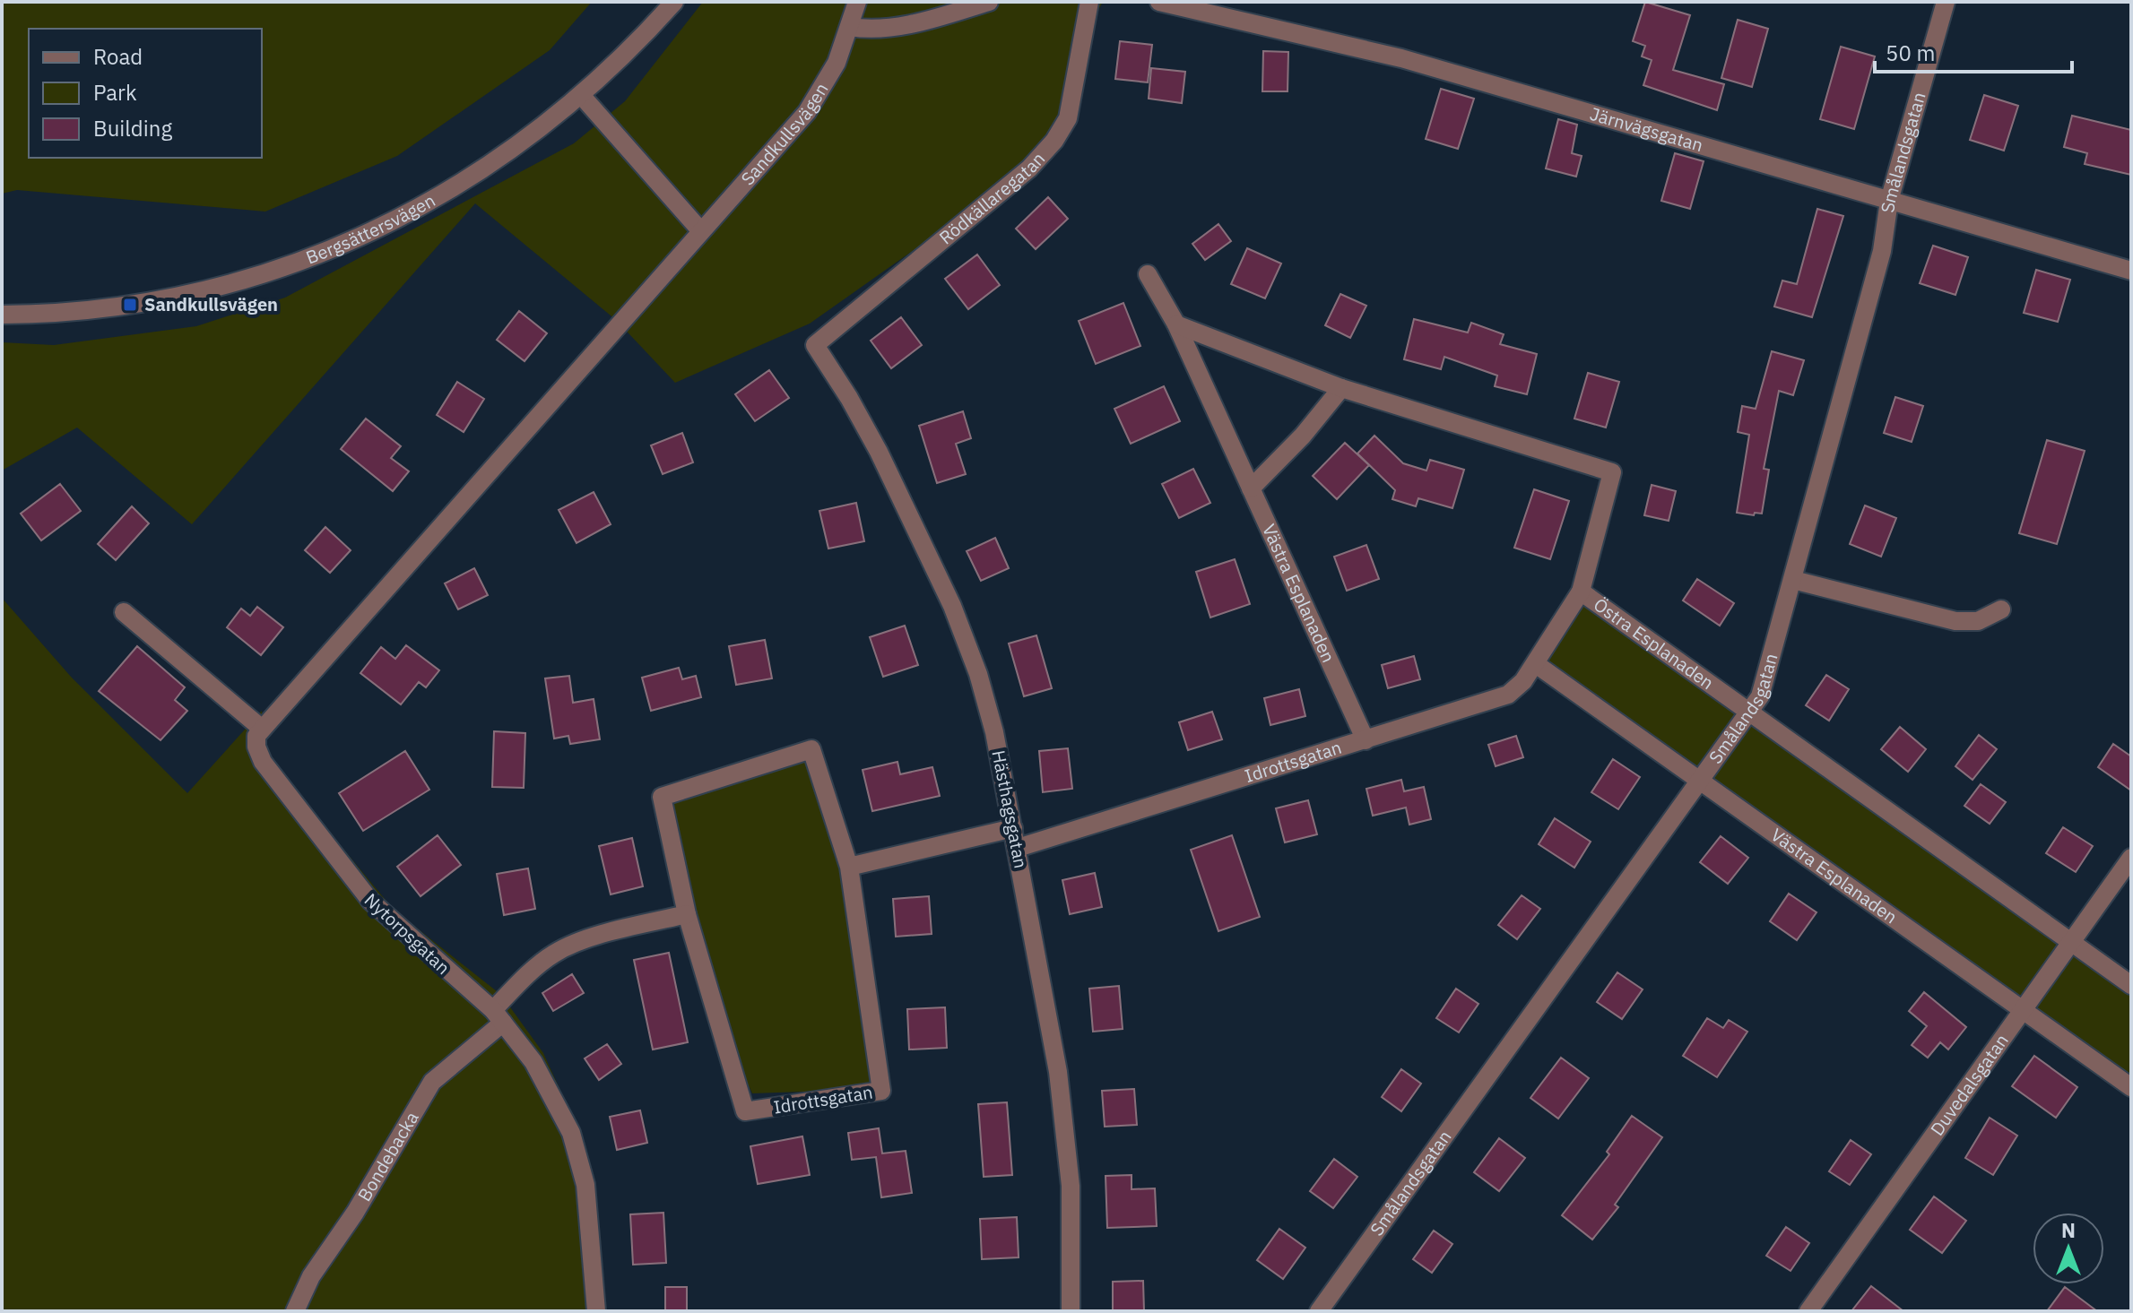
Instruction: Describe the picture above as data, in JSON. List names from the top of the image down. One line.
{"streets":{"street":["Järnvägsgatan","Sandkullsvägen","Smålandsgatan","Rödkällaregatan","Bergsättersvägen","Västra Esplanaden","Östra Esplanaden","Idrottsgatan","Hästhagsgatan","Nytorpsgatan","Duvedalsgatan","Bondebacka"]},"crossings":[["Järnvägsgatan","Smålandsgatan"],["Sandkullsvägen","Nytorpsgatan"],["Smålandsgatan","Västra Esplanaden"],["Smålandsgatan","Östra Esplanaden"],["Rödkällaregatan","Hästhagsgatan"],["Västra Esplanaden","Östra Esplanaden"],["Västra Esplanaden","Idrottsgatan"],["Västra Esplanaden","Duvedalsgatan"],["Östra Esplanaden","Duvedalsgatan"],["Idrottsgatan","Hästhagsgatan"],["Nytorpsgatan","Bondebacka"]],"places":{"transit":["Sandkullsvägen"]},"legend":["Road","Park","Building"],"scale_bar":"50 m","north":"top"}
